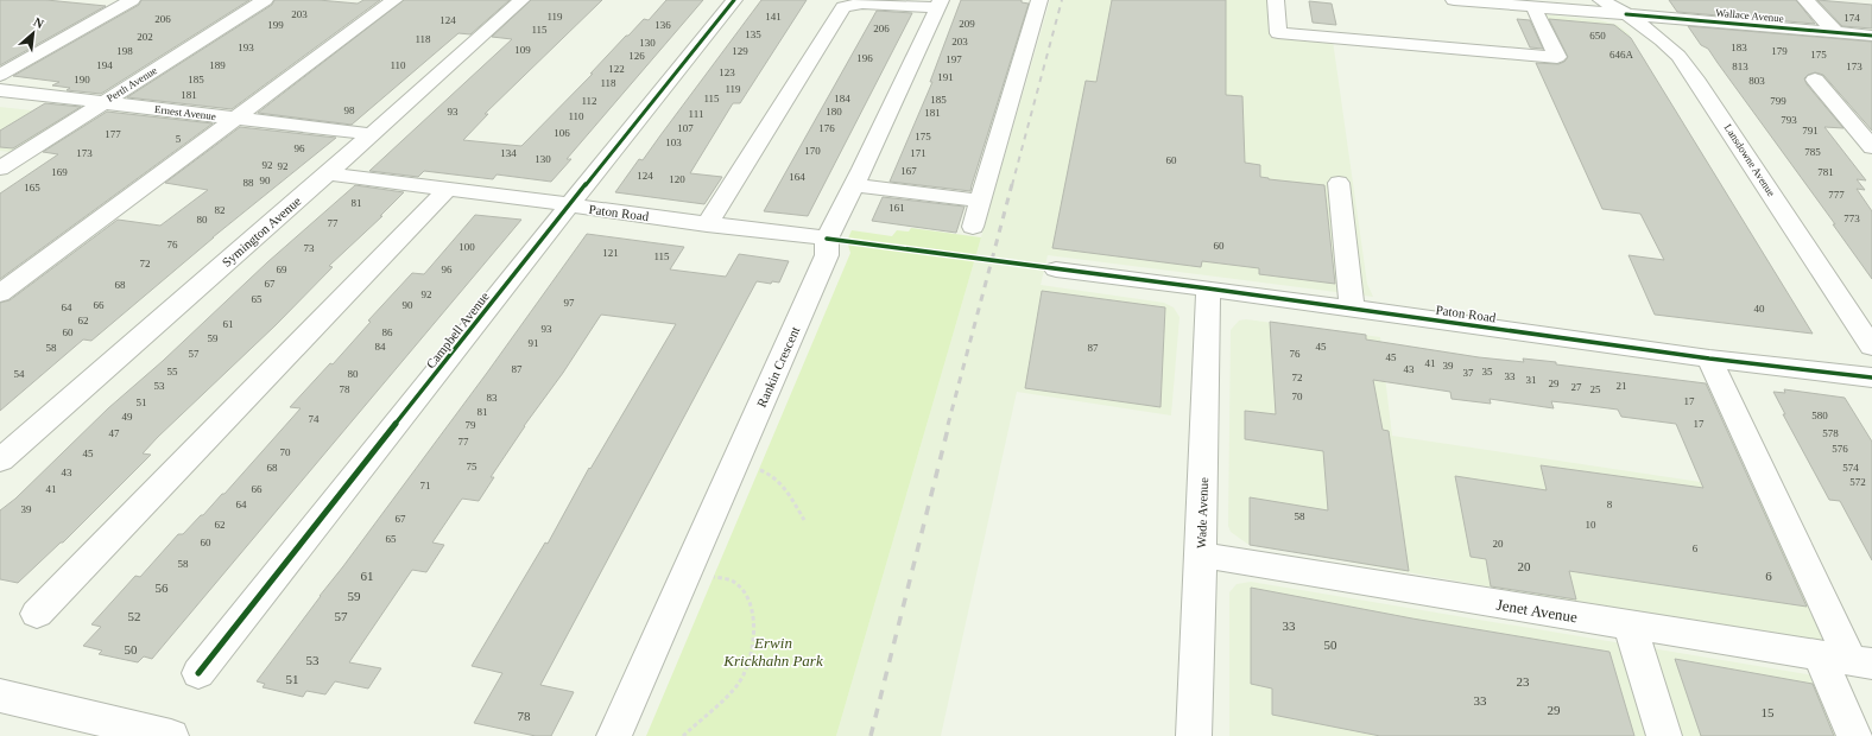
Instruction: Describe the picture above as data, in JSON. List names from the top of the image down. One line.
{"streets":{"street":["Wallace Avenue","Perth Avenue","Ernest Avenue","Lansdowne Avenue","Paton Road","Symington Avenue","Campbell Avenue","Rankin Crescent","Wade Avenue","Jenet Avenue"]},"crossings":[["Wallace Avenue","Lansdowne Avenue"],["Perth Avenue","Ernest Avenue"],["Ernest Avenue","Symington Avenue"],["Paton Road","Symington Avenue"],["Paton Road","Campbell Avenue"],["Paton Road","Rankin Crescent"],["Paton Road","Wade Avenue"],["Wade Avenue","Jenet Avenue"]],"parks":["Erwin Krickhahn Park"],"house_numbers":["203","119","141","174","206","124","209","199","136","206","115","135","650","202","118","203","130","193","183","109","198","129","179","646A","175","126","196","197","194","189","110","813","173","122","123","191","190","185","803","118","119","181","115","184","185","112","799","98","93","180","181","111","110","793","107","176","791","106","177","175","5","103","96","170","785","173","134","171","130","60","92","92","167","169","781","124","164","120","90","88","165","777","81","161","82","773","80","77","76","60","100","73","121","115","72","69","96","67","68","92","65","97","66","90","64","40","62","61","93","60","86","59","91","84","45","58","87","57","76","45","41","39","87","43","55","35","37","54","80","33","72","31","29","53","21","27","78","25","70","83","17","51","81","580","49","74","17","79","47","578","77","576","70","45","75","68","574","43","572","71","41","66","64","8","39","58","67","62","10","65","60","20","6","58","20","61","6","56","59","52","57","33","50","50","53","51","23","33","29","15","78"],"north":"top right"}
